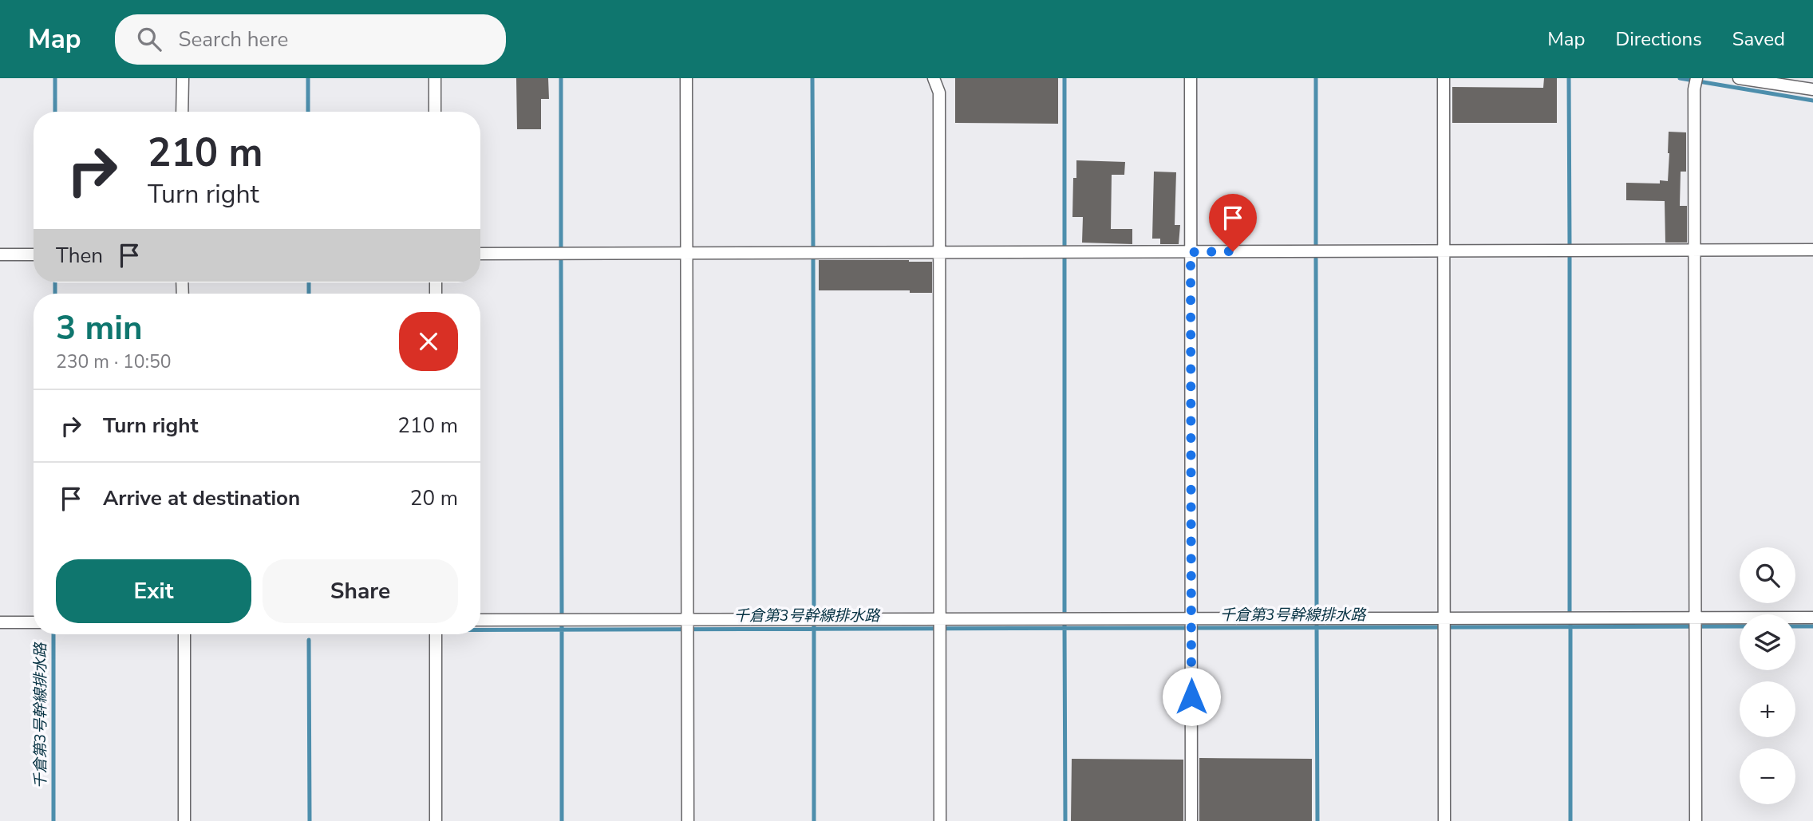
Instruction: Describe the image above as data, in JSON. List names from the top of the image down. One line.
{"water":["千倉第3号幹線排水路"],"page":{"header":"Map","search":"Search here","nav":["Map","Directions","Saved"],"turn":["210 m","Turn right"],"then":"Then","heading":["3 min","230 m · 10:50"],"list":[{"name":"Turn right","value":"210 m"},{"name":"Arrive at destination","value":"20 m"}],"map_buttons":["+","−"],"buttons":["Exit","Share"]}}
